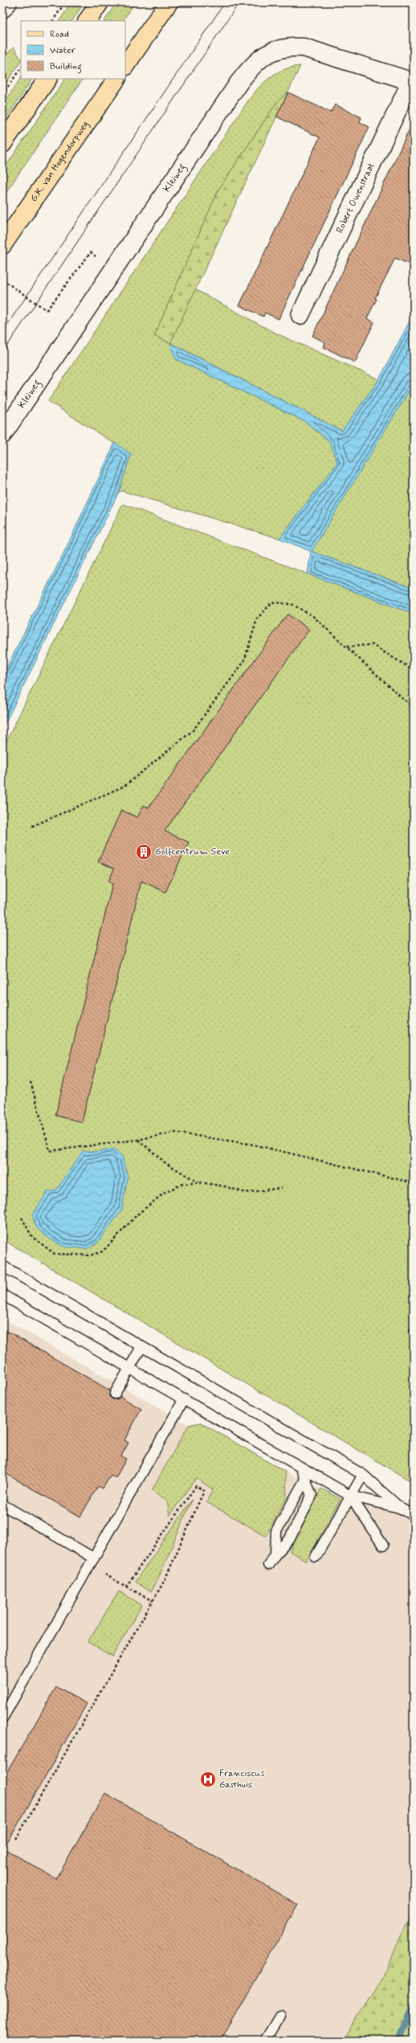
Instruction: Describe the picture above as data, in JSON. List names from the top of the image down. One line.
{"streets":{"main road":["G.K. van Hogendorpweg"],"street":["Kleiweg","Robert Owenstraat"]},"crossings":[["Kleiweg","Robert Owenstraat"]],"places":{"building":["Golfcentrum Seve"],"hospital":["Franciscus Gasthuis"]},"legend":["Road","Water","Building"]}
